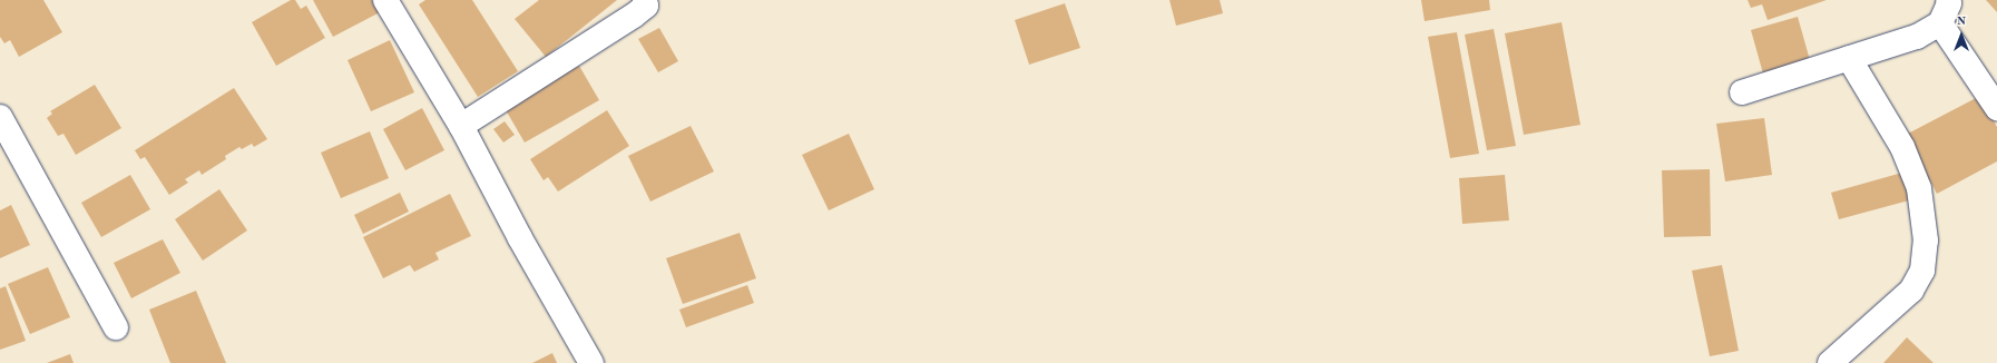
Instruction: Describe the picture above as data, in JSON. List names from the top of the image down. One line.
{"north":"top"}
